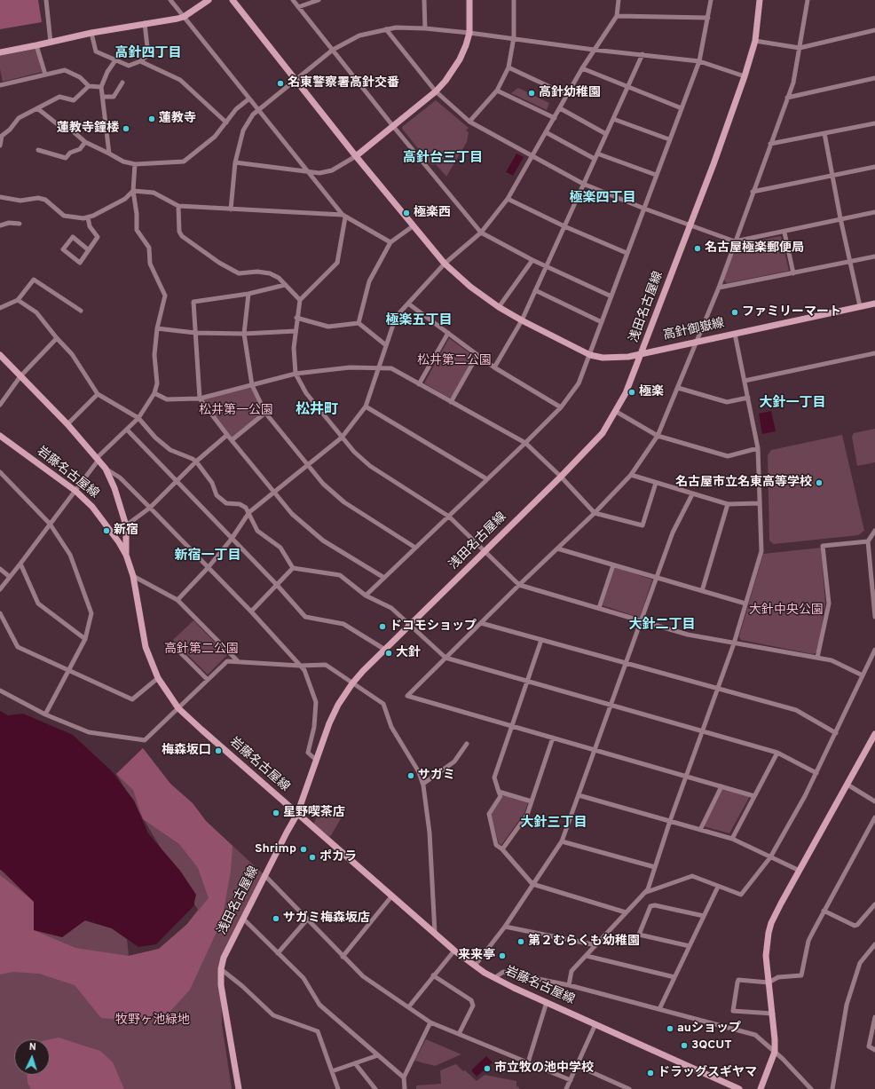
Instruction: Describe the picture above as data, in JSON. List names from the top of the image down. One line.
{"streets":{"main road":["浅田名古屋線","高針御嶽線","岩藤名古屋線"]},"crossings":[["浅田名古屋線","高針御嶽線"],["浅田名古屋線","岩藤名古屋線"]],"districts":["高針四丁目","高針台三丁目","極楽四丁目","極楽五丁目","大針一丁目","松井町","新宿一丁目","大針二丁目","大針三丁目"],"parks":["松井第二公園","松井第一公園","大針中央公園","高針第二公園","牧野ヶ池緑地"],"places":["名東警察署高針交番","高針幼稚園","蓮教寺","蓮教寺鐘楼","極楽西","名古屋極楽郵便局","ファミリーマート","極楽","名古屋市立名東高等学校","新宿","ドコモショップ","大針","梅森坂口","サガミ","星野喫茶店","Shrimp","ポカラ","サガミ梅森坂店","第２むらくも幼稚園","来来亭","auショップ","3QCUT","市立牧の池中学校","ドラッグスギヤマ"],"north":"top"}
